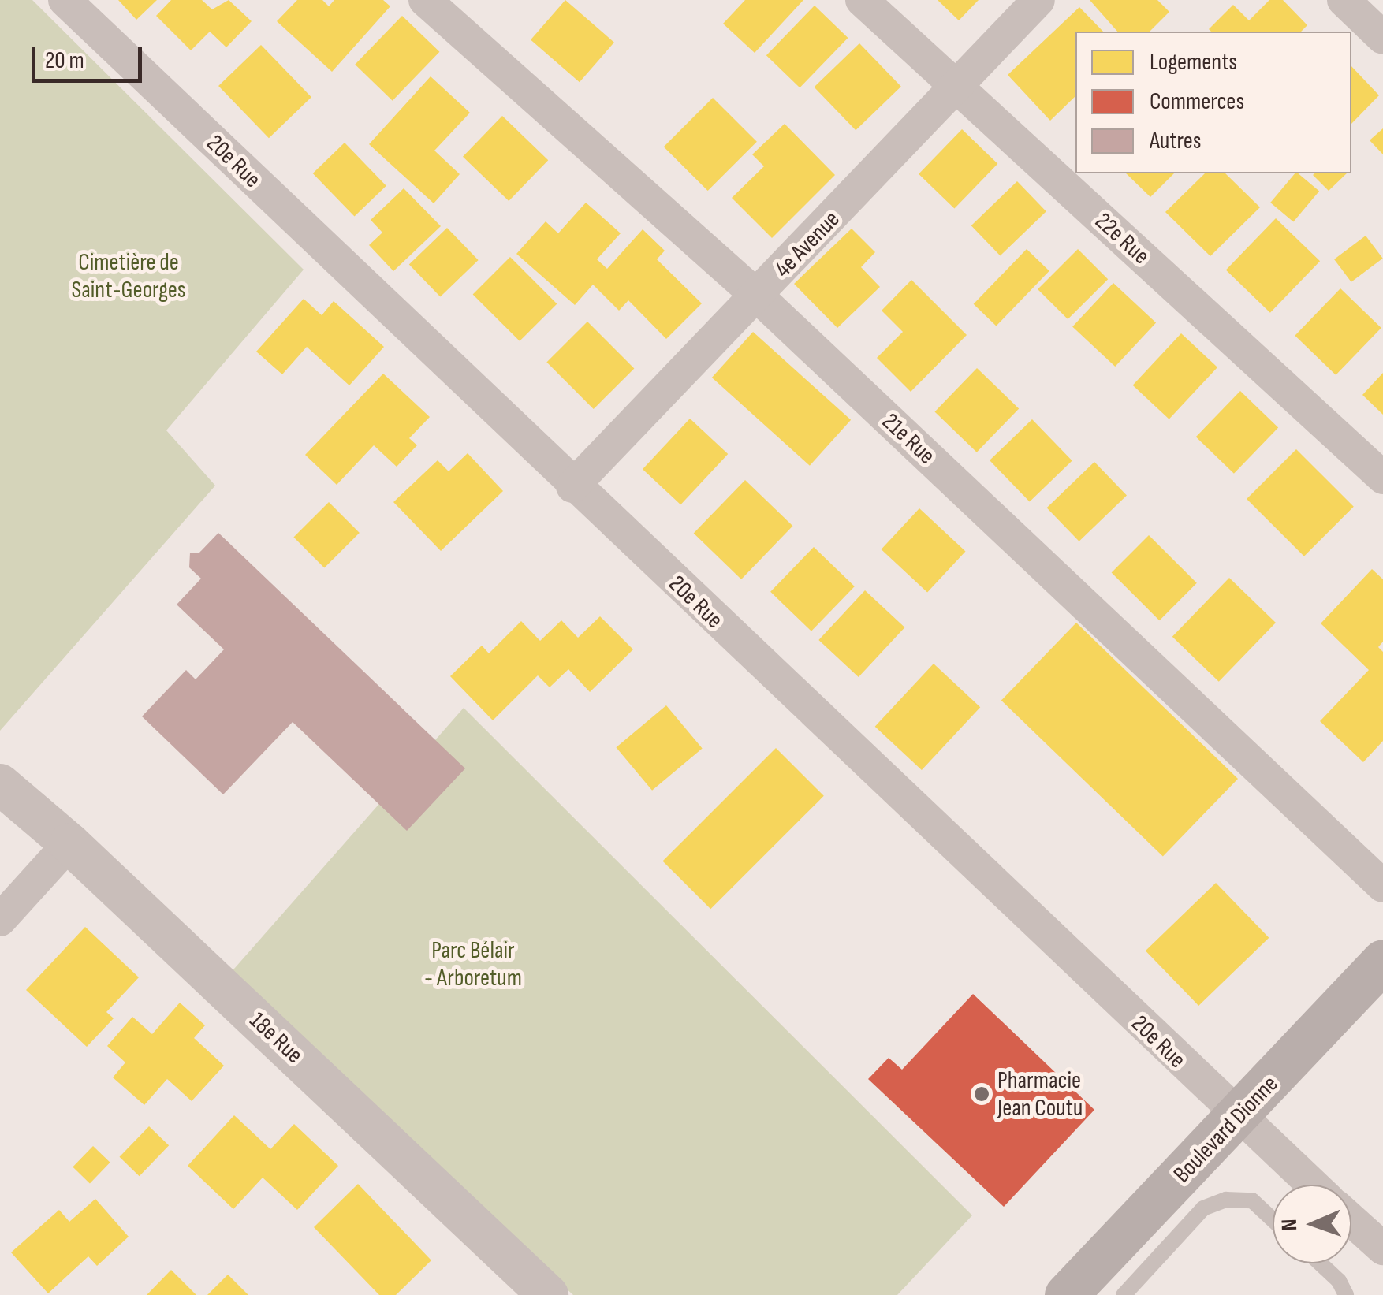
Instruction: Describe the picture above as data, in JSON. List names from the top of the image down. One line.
{"streets":{"main road":["Boulevard Dionne"],"street":["20e Rue","22e Rue","4e Avenue","21e Rue","18e Rue"]},"crossings":[["20e Rue","4e Avenue"],["20e Rue","Boulevard Dionne"],["22e Rue","4e Avenue"],["4e Avenue","21e Rue"]],"parks":["Cimetière de Saint-Georges","Parc Bélair - Arboretum"],"places":["Pharmacie Jean Coutu"],"legend":["Logements","Commerces","Autres"],"scale_bar":"20 m","north":"left"}
